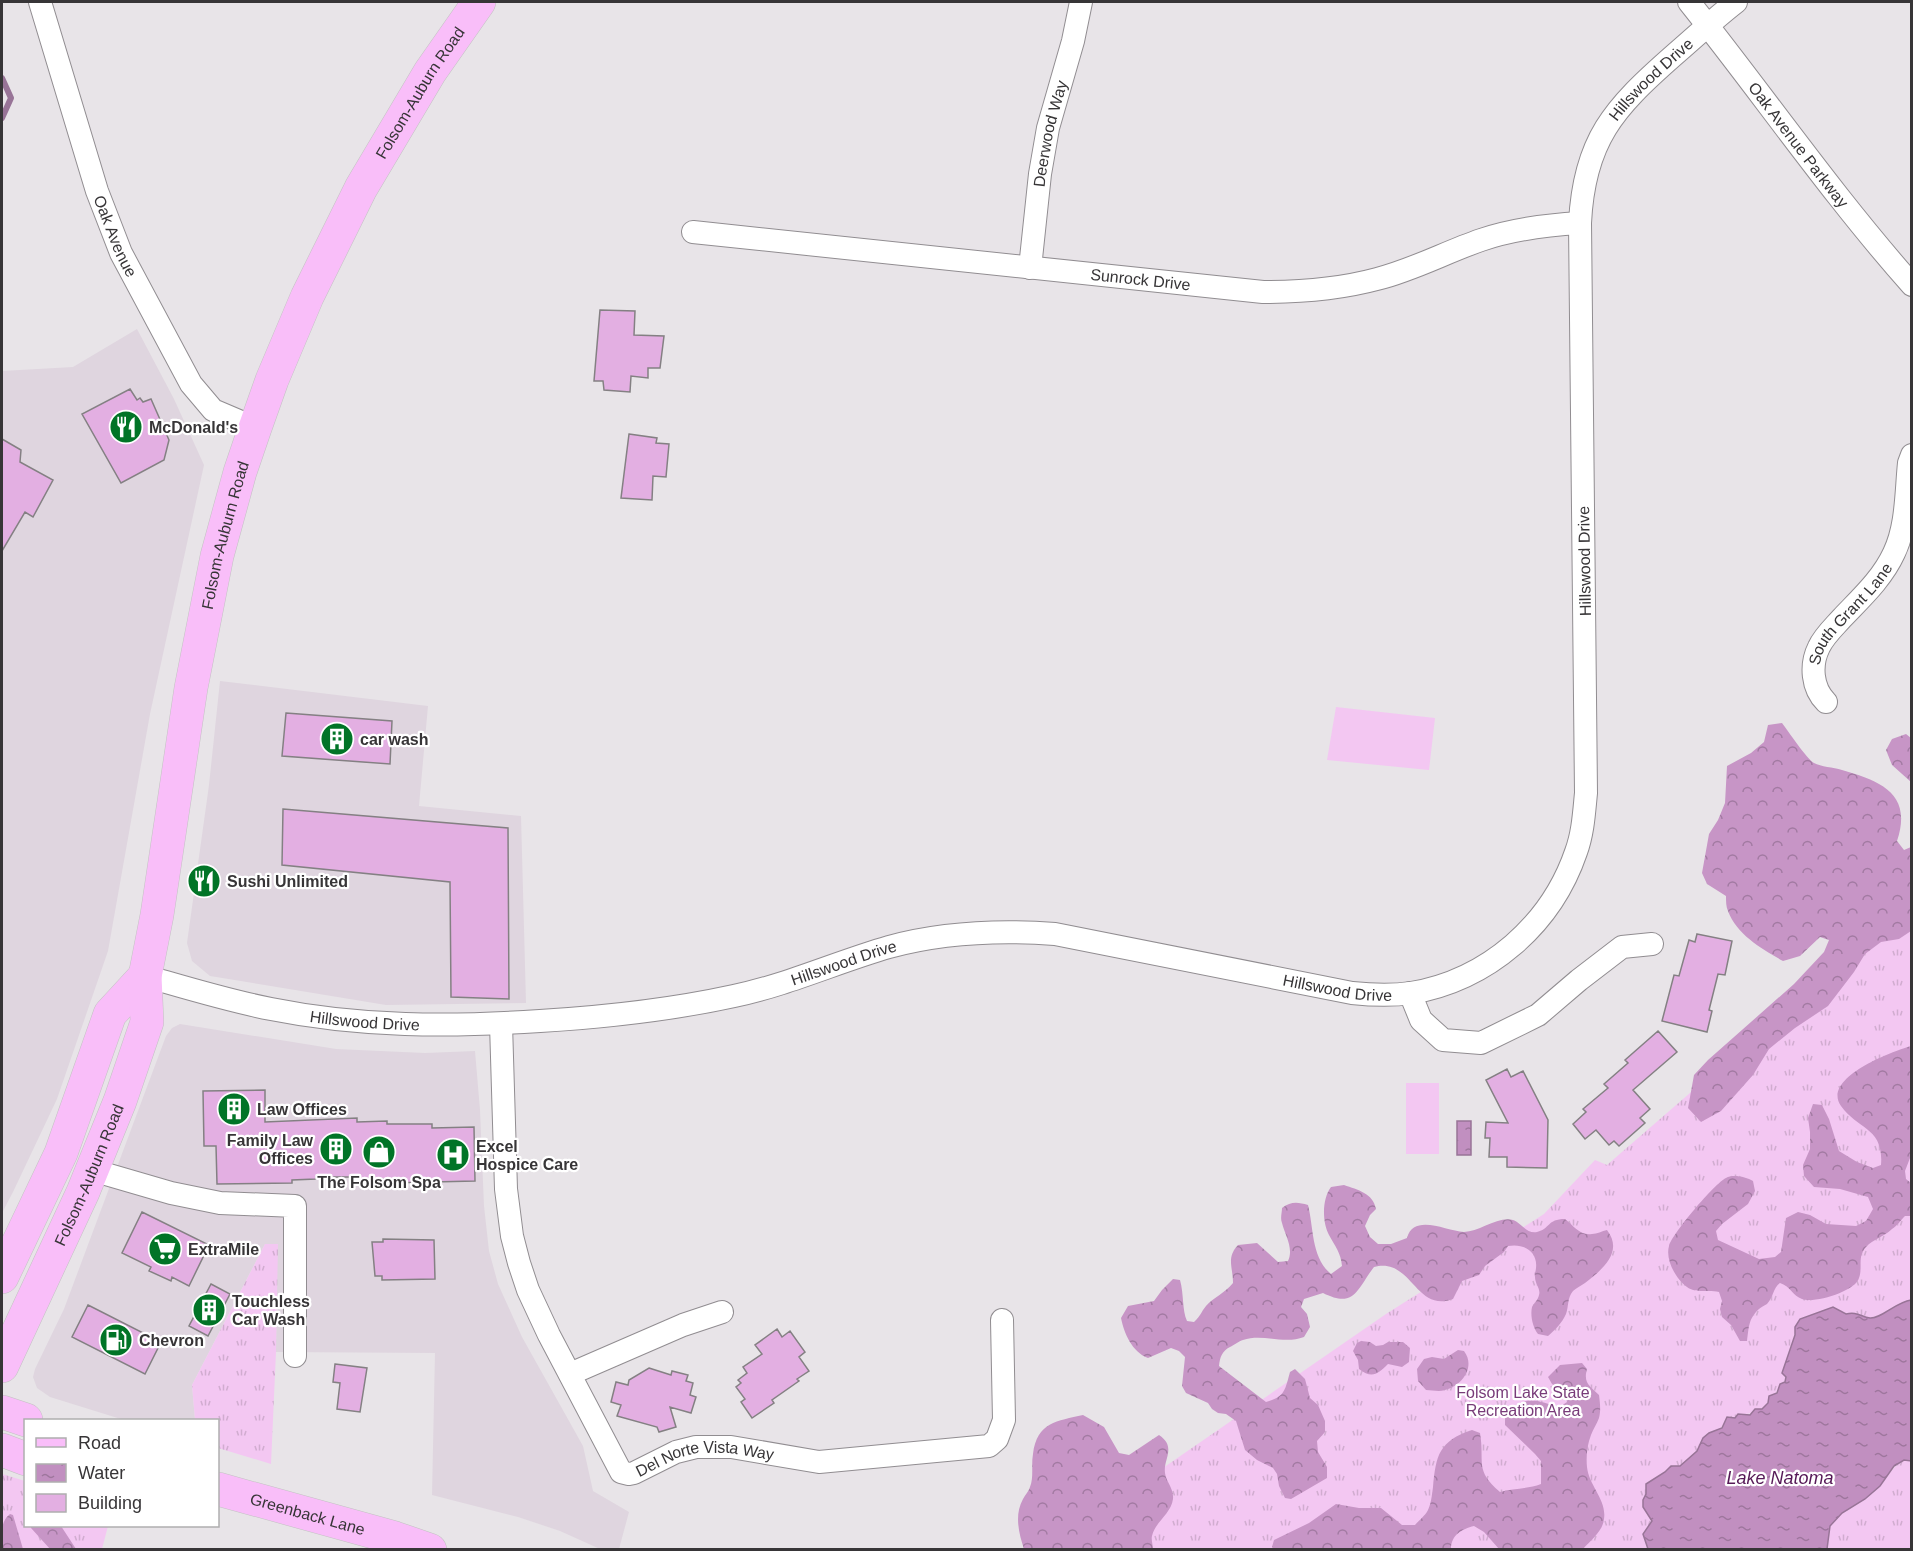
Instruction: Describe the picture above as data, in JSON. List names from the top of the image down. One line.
{"streets":{"main road":["Folsom-Auburn Road","Greenback Lane"],"street":["Hillswood Drive","Deerwood Way","Oak Avenue Parkway","Oak Avenue","Sunrock Drive","South Grant Lane","Del Norte Vista Way"]},"crossings":[["Hillswood Drive","Folsom-Auburn Road"],["Hillswood Drive","Oak Avenue Parkway"],["Hillswood Drive","Sunrock Drive"],["Hillswood Drive","Del Norte Vista Way"],["Folsom-Auburn Road","Oak Avenue"],["Deerwood Way","Sunrock Drive"]],"water":["Lake Natoma"],"parks":["Folsom Lake State Recreation Area"],"places":{"restaurant":["McDonald's","Sushi Unlimited"],"building":["car wash","Law Offices","Family Law Offices","Touchless Car Wash"],"shop":["The Folsom Spa"],"hospital":["Excel Hospice Care"],"supermarket":["ExtraMile"],"fuel station":["Chevron"]},"legend":["Road","Water","Building"]}
